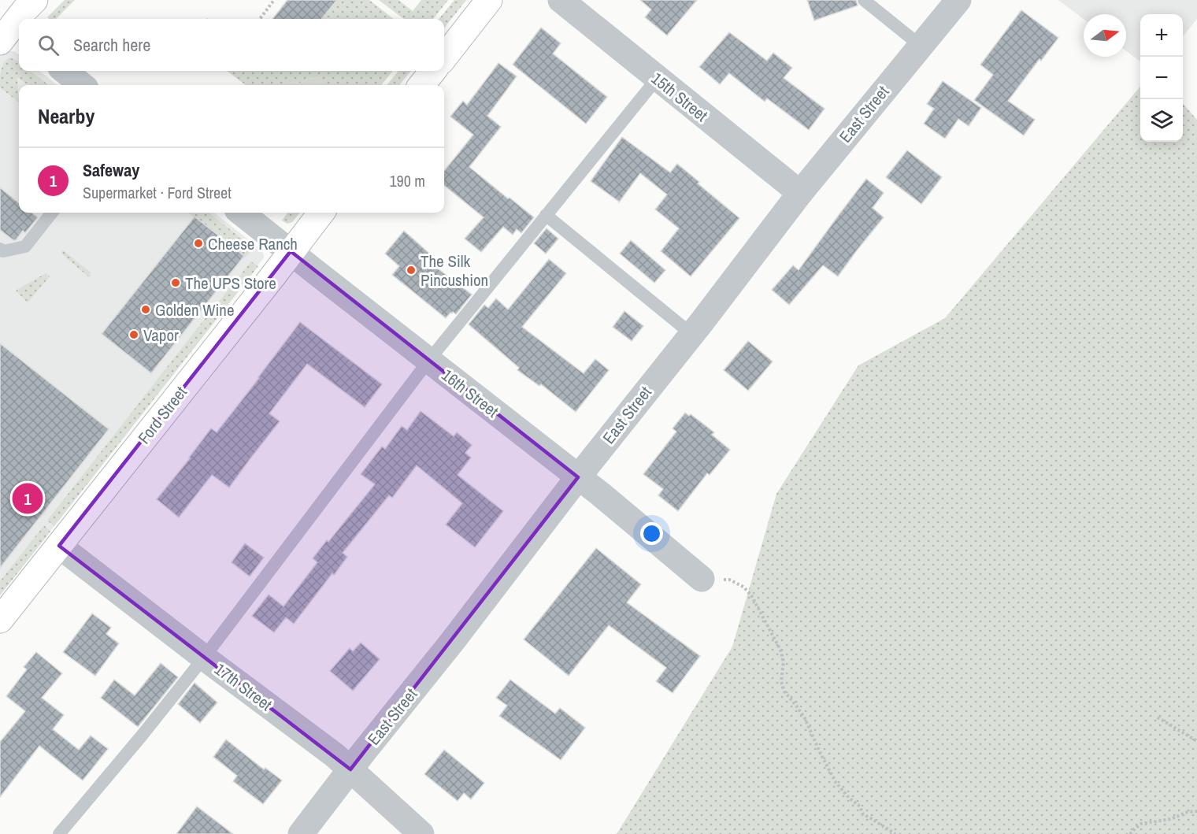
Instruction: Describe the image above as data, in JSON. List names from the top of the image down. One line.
{"streets":{"main road":["Ford Street"],"street":["15th Street","East Street","16th Street","17th Street"]},"crossings":[["15th Street","East Street"],["East Street","16th Street"],["East Street","17th Street"],["16th Street","Ford Street"],["Ford Street","17th Street"]],"places":["Cheese Ranch","The Silk Pincushion","The UPS Store","Golden Wine","Vapor"],"north":"right","page":{"map_buttons":["+","−"],"search":"Search here","heading":"Nearby","list":[{"mark":"1","name":"Safeway","note":"Supermarket · Ford Street","value":"190 m"}],"pins":"1"}}
